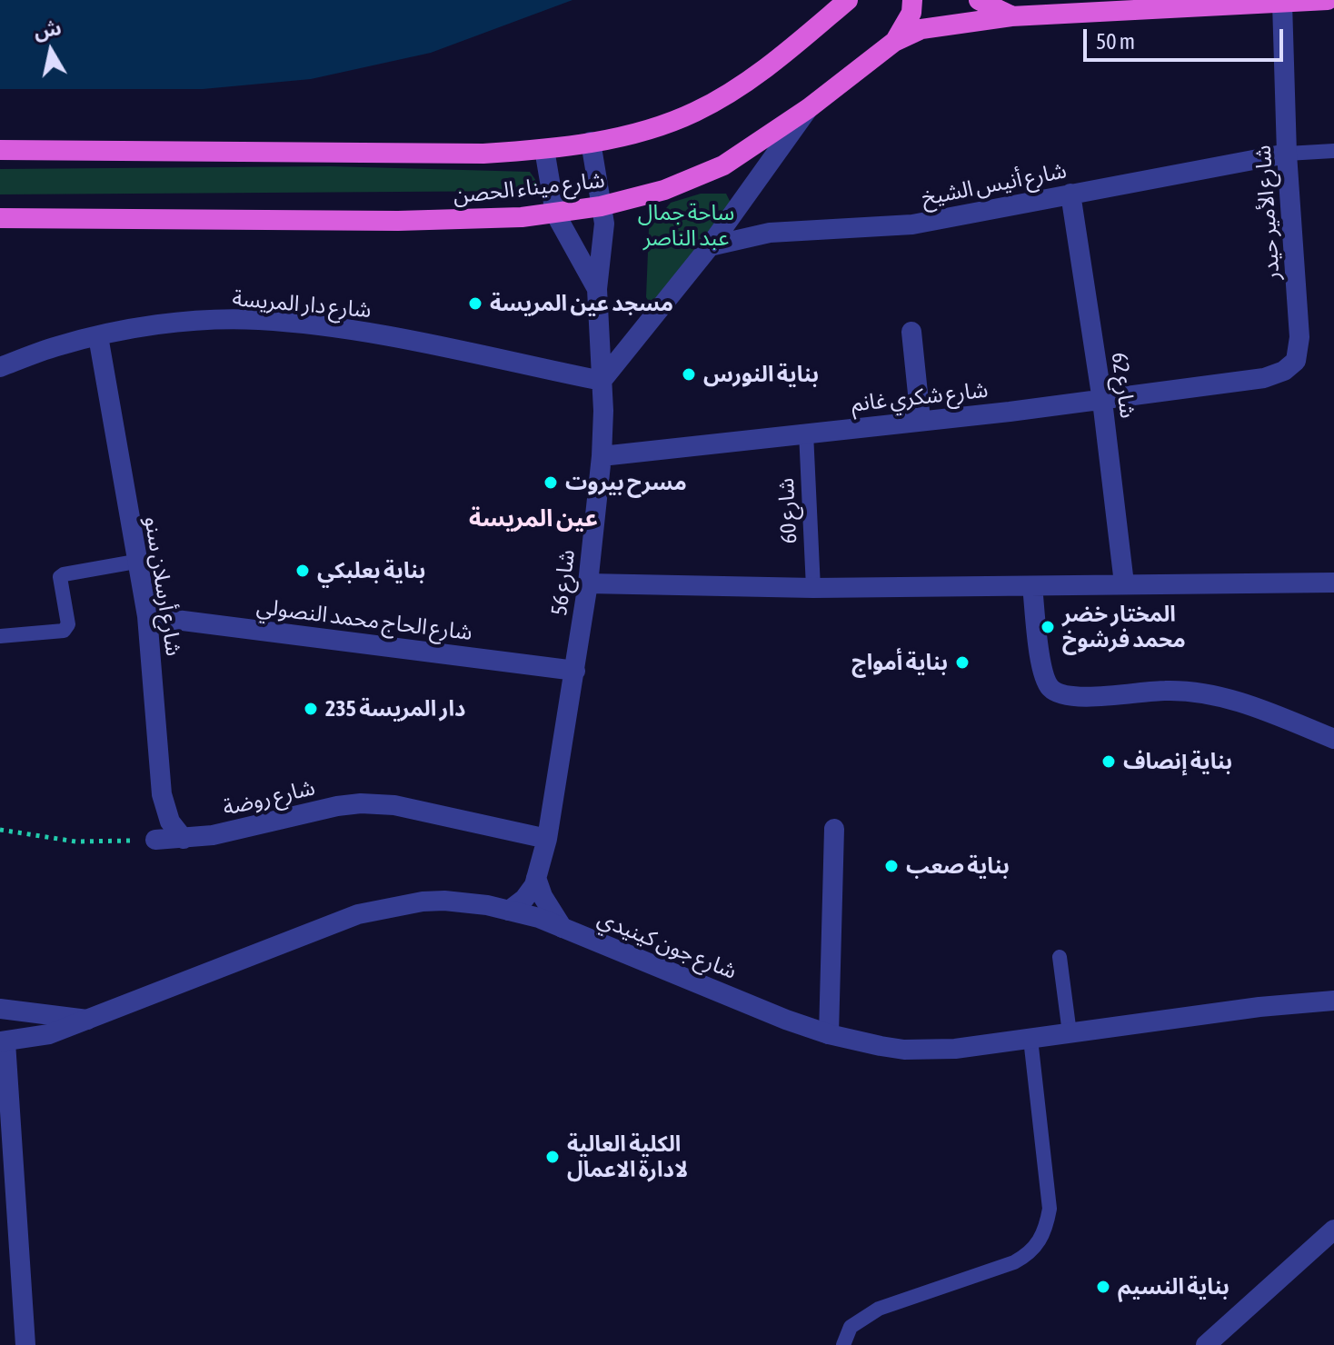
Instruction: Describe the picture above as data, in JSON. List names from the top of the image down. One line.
{"streets":{"highway":["شارع ميناء الحصن"],"street":["شارع أنيس الشيخ","شارع الأمير حيدر","شارع دار المريسة","شارع 62","شارع شكري غانم","شارع 56","شارع أرسلان سنو","شارع الحاج محمد النصولي","شارع روضة","شارع جون كينيدي"],"lane":["شارع 60"]},"crossings":[["شارع أنيس الشيخ","شارع الأمير حيدر"],["شارع أنيس الشيخ","شارع 62"],["شارع ميناء الحصن","شارع الأمير حيدر"],["شارع ميناء الحصن","شارع 56"],["شارع الأمير حيدر","شارع شكري غانم"],["شارع دار المريسة","شارع 56"],["شارع دار المريسة","شارع أرسلان سنو"],["شارع 62","شارع شكري غانم"],["شارع شكري غانم","شارع 60"],["شارع شكري غانم","شارع 56"],["شارع 56","شارع الحاج محمد النصولي"],["شارع 56","شارع روضة"],["شارع 56","شارع جون كينيدي"],["شارع أرسلان سنو","شارع الحاج محمد النصولي"],["شارع أرسلان سنو","شارع روضة"]],"districts":["عين المريسة"],"parks":["ساحة جمال عبد الناصر"],"places":["مسجد عين المريسة","بناية النورس","مسرح بيروت","بناية بعلبكي","المختار خضر محمد فرشوخ","بناية أمواج","دار المريسة 235","بناية إنصاف","بناية صعب","الكلية العالية لادارة الاعمال","بناية النسيم"],"scale_bar":"50 m","north":"top"}
